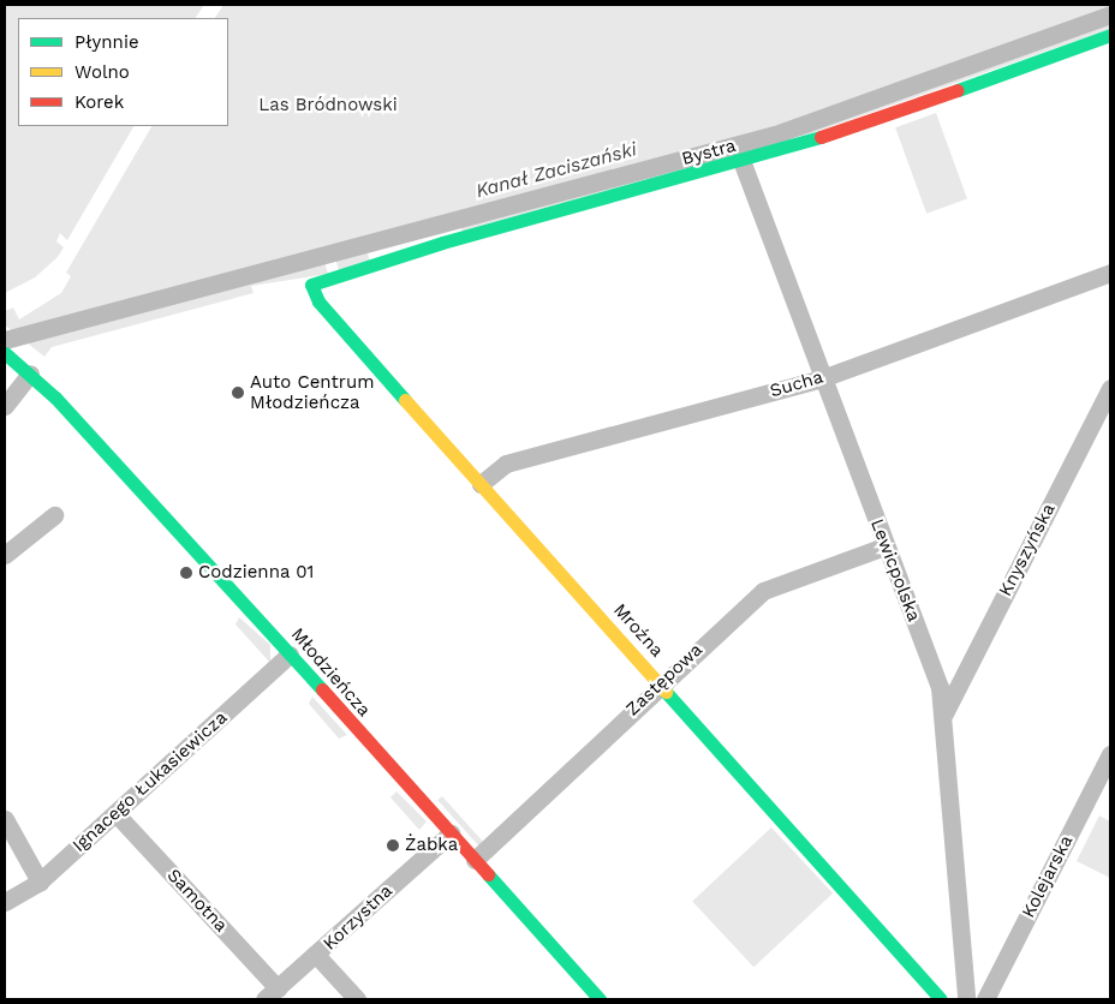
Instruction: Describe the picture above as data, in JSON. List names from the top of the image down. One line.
{"streets":{"street":["Bystra","Sucha","Knyszyńska","Lewicpolska","Mroźna","Młodzieńcza","Zastępowa","Ignacego Łukasiewicza","Kolejarska","Samotna","Korzystna"]},"crossings":[["Bystra","Lewicpolska"],["Bystra","Mroźna"],["Sucha","Lewicpolska"],["Sucha","Mroźna"],["Knyszyńska","Lewicpolska"],["Lewicpolska","Zastępowa"],["Mroźna","Zastępowa"],["Młodzieńcza","Zastępowa"],["Młodzieńcza","Ignacego Łukasiewicza"],["Młodzieńcza","Korzystna"],["Ignacego Łukasiewicza","Samotna"],["Samotna","Korzystna"]],"water":["Kanał Zaciszański"],"parks":["Las Bródnowski"],"places":["Auto Centrum Młodzieńcza","Codzienna 01","Żabka"],"legend":["Płynnie","Wolno","Korek"]}
